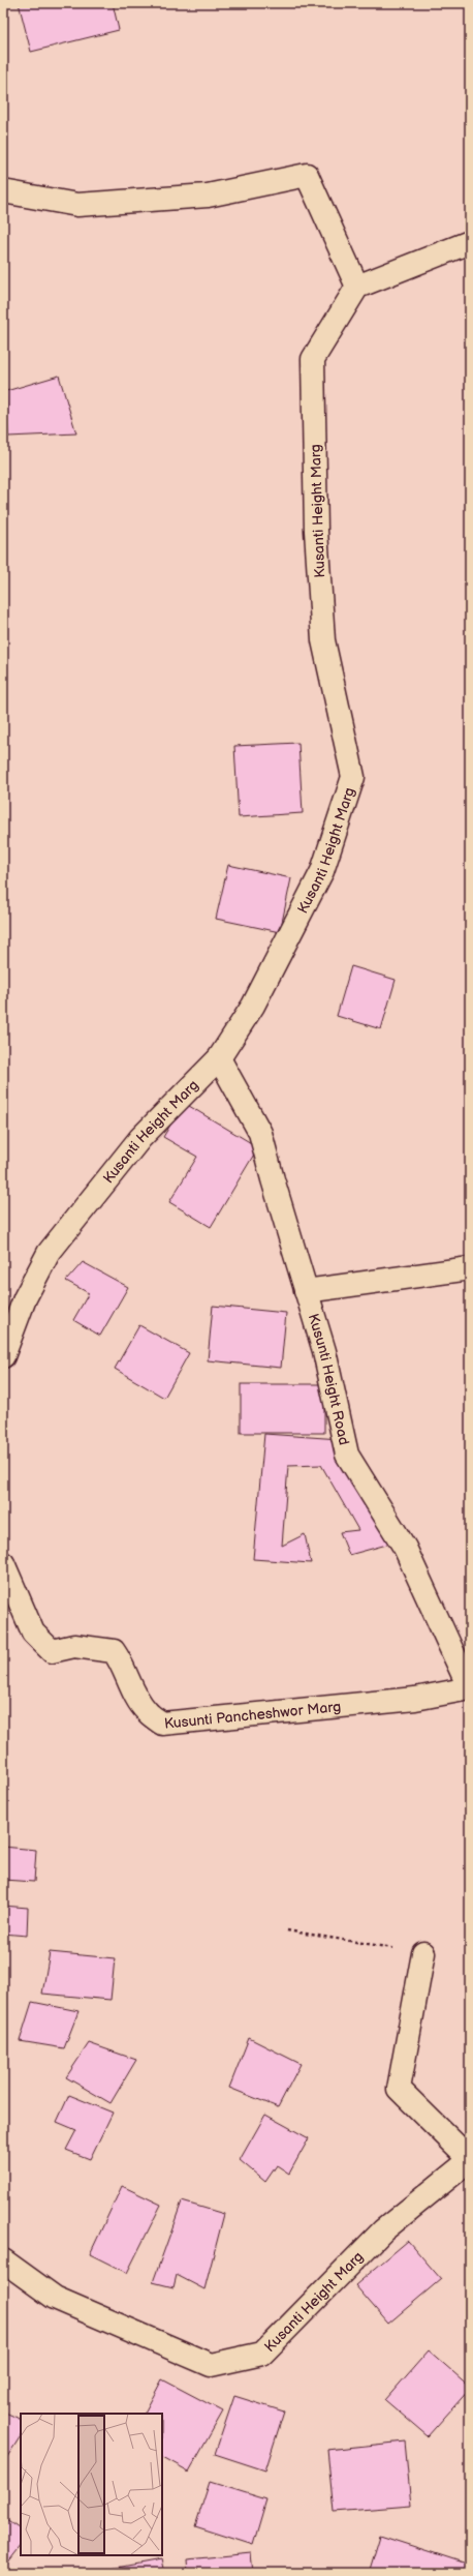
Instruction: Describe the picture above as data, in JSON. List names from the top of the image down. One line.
{"streets":{"street":["Kusanti Height Marg","Kusunti Height Road","Kusunti Pancheshwor Marg"]},"crossings":[["Kusanti Height Marg","Kusunti Height Road"],["Kusunti Height Road","Kusunti Pancheshwor Marg"]]}
